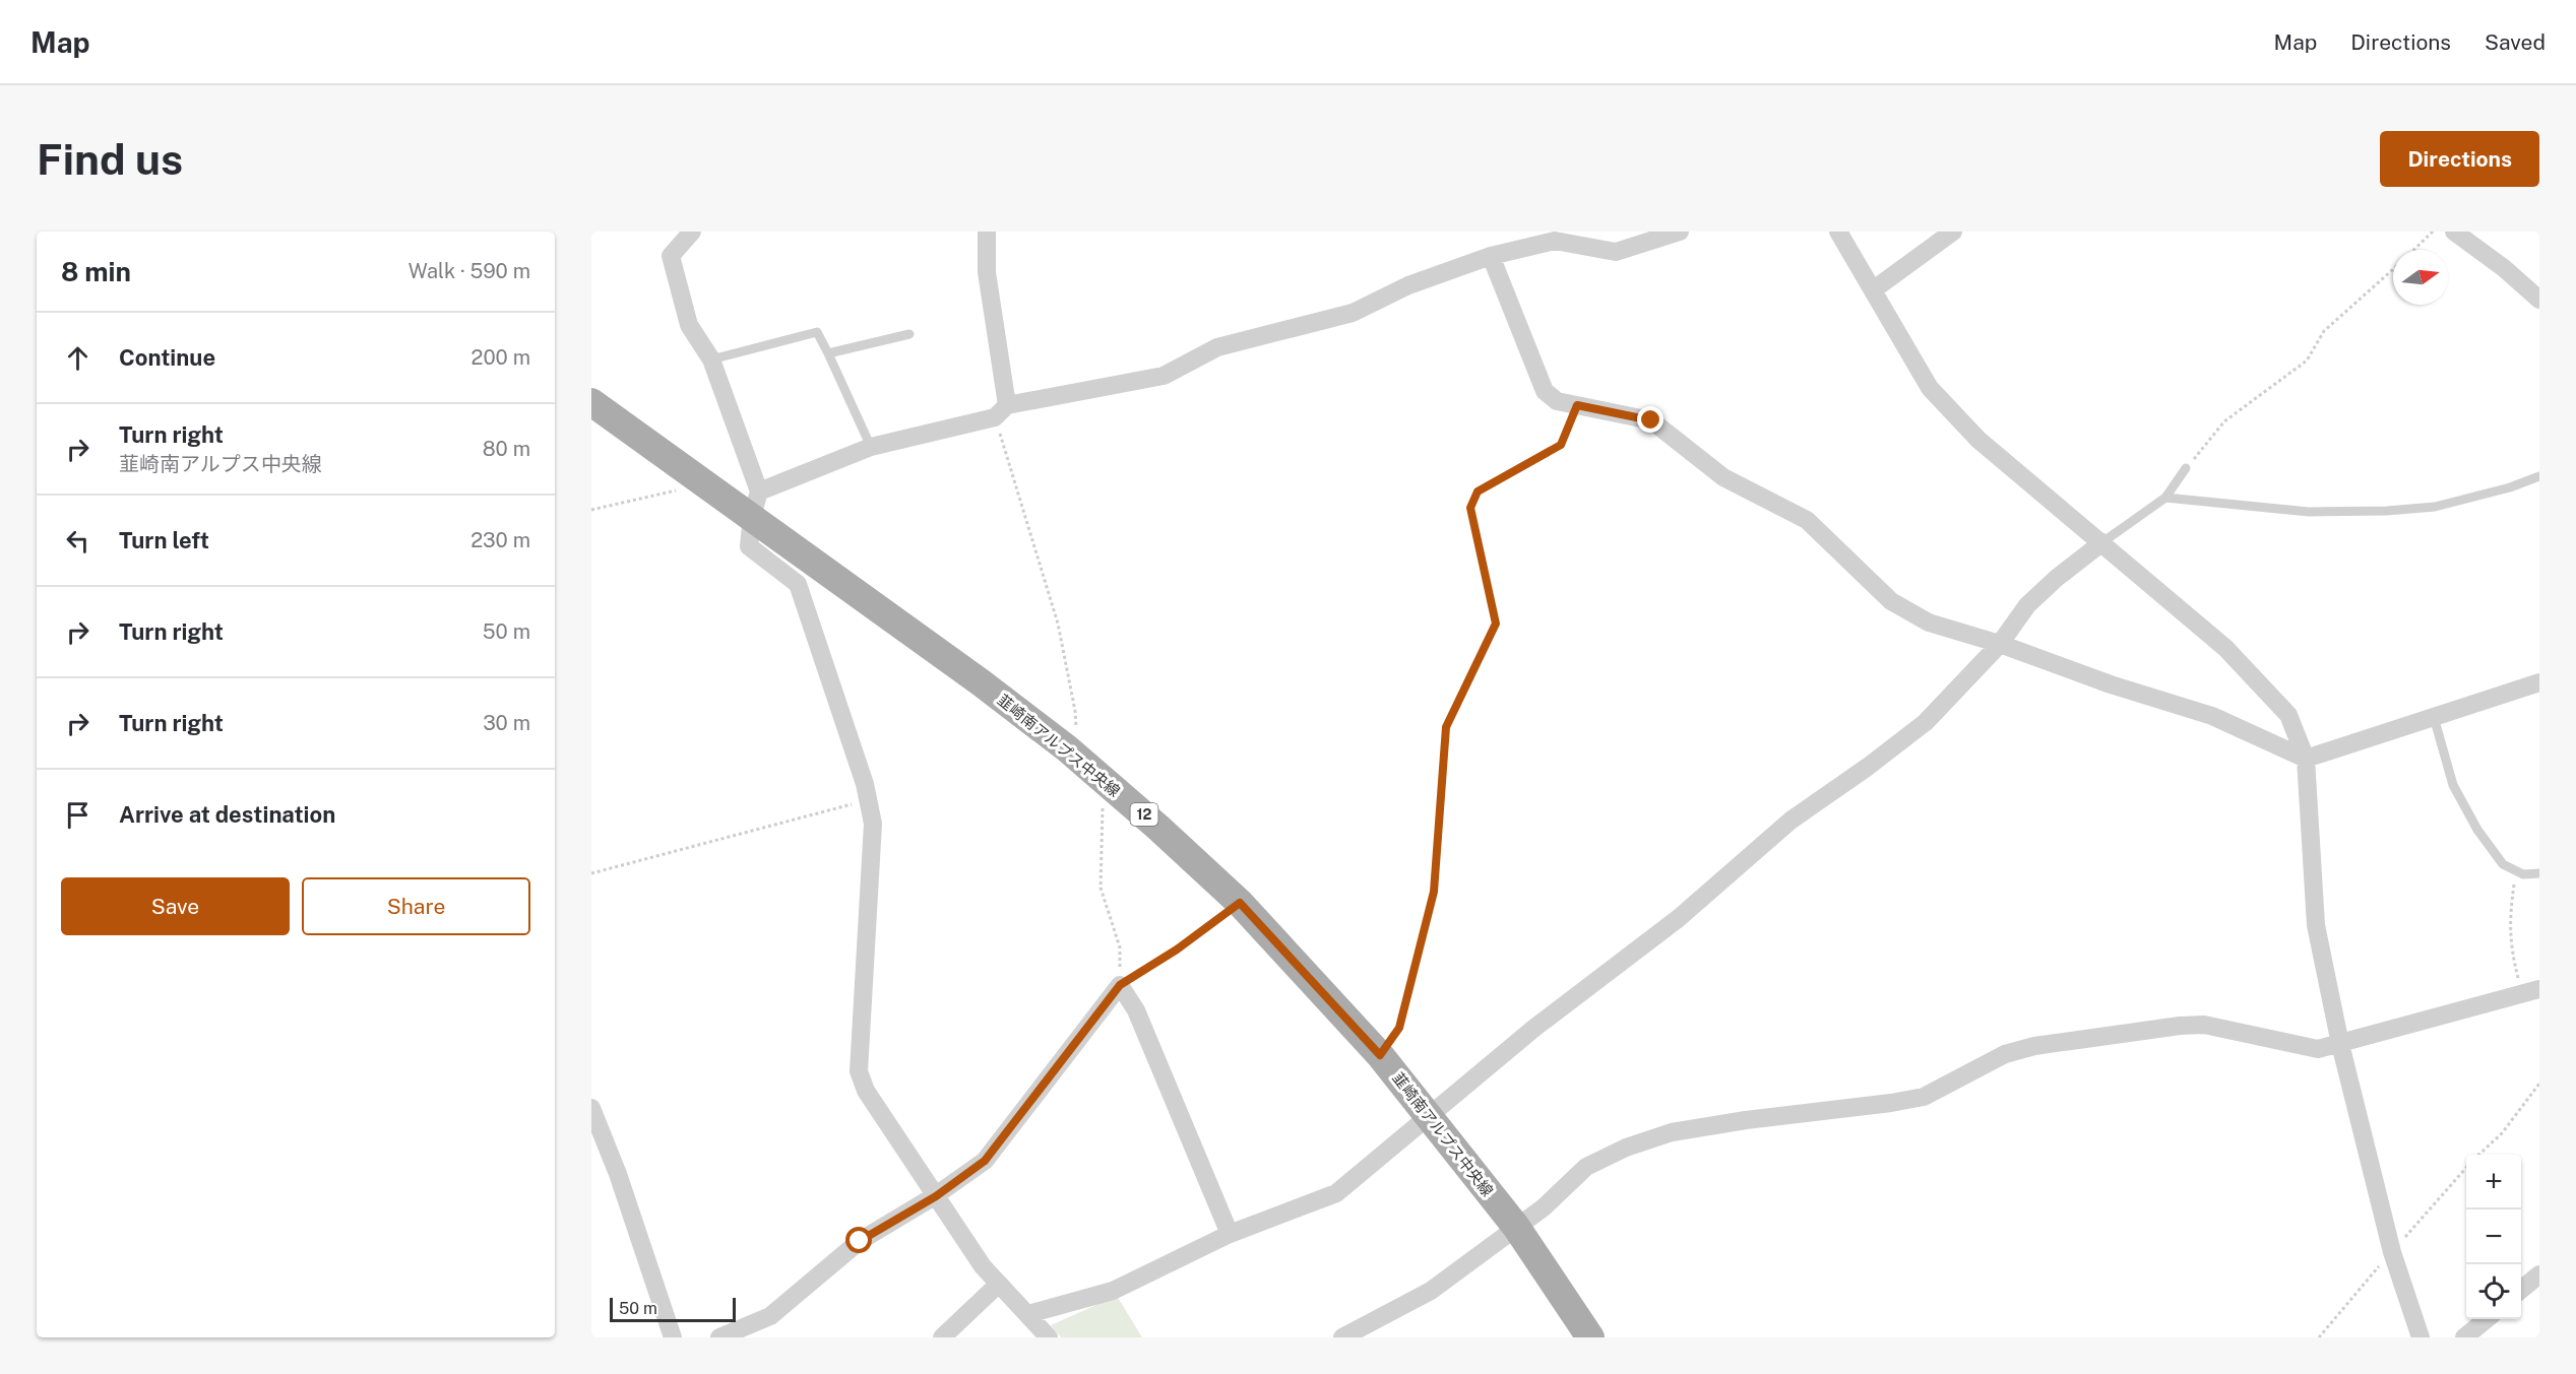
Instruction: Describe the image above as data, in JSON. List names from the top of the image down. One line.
{"streets":{"main road":["韮崎南アルプス中央線","12"]},"scale_bar":"50 m","north":"right","page":{"header":"Map","nav":["Map","Directions","Saved"],"buttons":["Directions",["Save","Share"]],"title":"Find us","heading":["8 min","Walk · 590 m"],"list":[["Continue","200 m"],["Turn right","韮崎南アルプス中央線","80 m"],["Turn left","230 m"],["Turn right","50 m"],["Turn right","30 m"],"Arrive at destination"],"map_buttons":["+","−"],"scale":"50 m"}}
